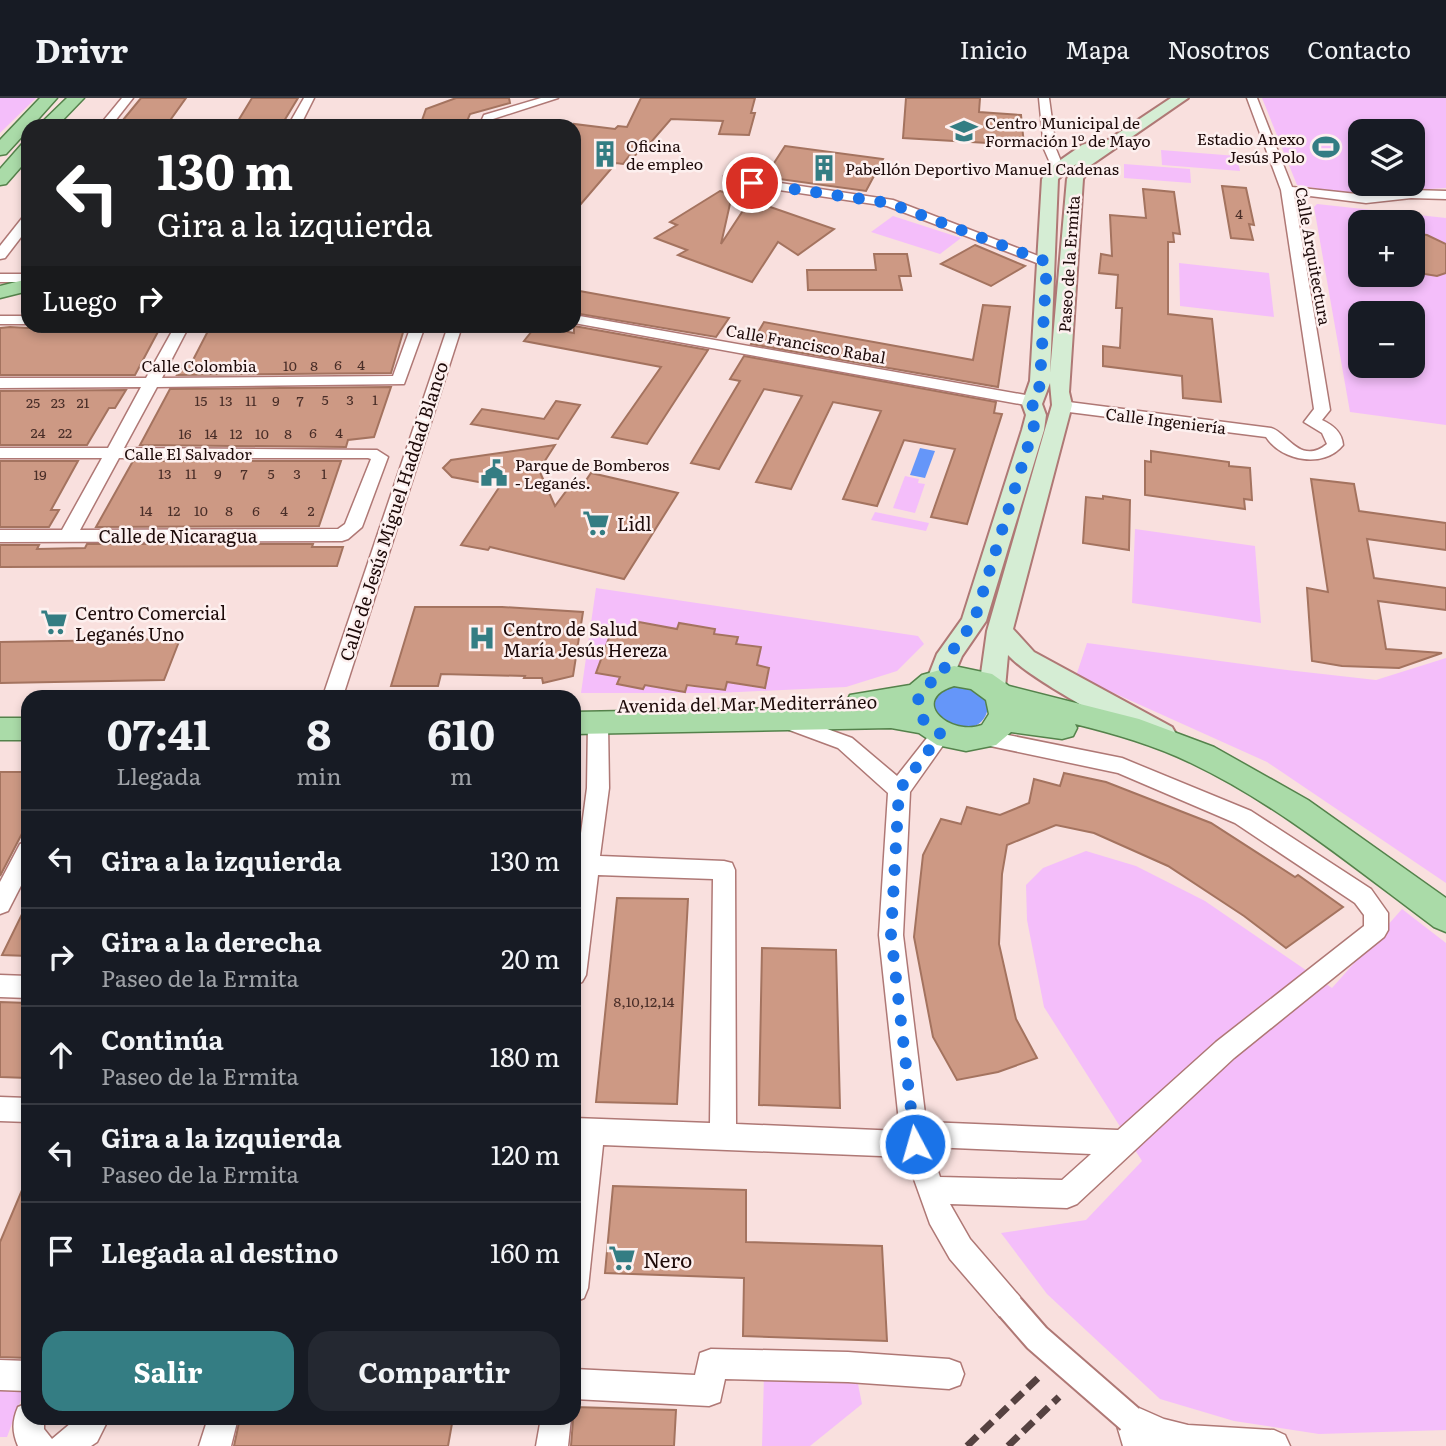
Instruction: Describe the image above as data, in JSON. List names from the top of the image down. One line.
{"streets":{"main road":["Paseo de la Ermita","Avenida del Mar Mediterráneo"],"street":["Calle Arquitectura","Calle Francisco Rabal","Calle Colombia","Calle Ingeniería","Calle El Salvador","Calle de Jesús Miguel Haddad Blanco","Calle de Nicaragua"]},"crossings":[["Calle Arquitectura","Calle Ingeniería"],["Paseo de la Ermita","Calle Francisco Rabal"],["Paseo de la Ermita","Calle Ingeniería"],["Paseo de la Ermita","Avenida del Mar Mediterráneo"],["Calle El Salvador","Calle de Nicaragua"]],"places":{"school or university":["Centro Municipal de Formación 1º de Mayo"],"sports":["Estadio Anexo Jesús Polo"],"building":["Oficina de empleo","Pabellón Deportivo Manuel Cadenas"],"public building":["Parque de Bomberos - Leganés."],"supermarket":["Lidl","Centro Comercial Leganés Uno","Nero"],"hospital":["Centro de Salud María Jesús Hereza"]},"house_numbers":["4","6","4","10","8","5","3","1","15","13","11","9","7","25","23","21","24","22","6","4","16","14","12","10","8","13","11","9","7","5","3","1","19","14","12","10","8","6","4","2","8,10,12,14"],"page":{"header":"Drivr","nav":["Inicio","Mapa","Nosotros","Contacto"],"map_buttons":["+","−"],"turn":["130 m","Gira a la izquierda"],"then":"Luego","eta":["07:41","Llegada","8","min","610","m"],"list":[{"name":"Gira a la izquierda","value":"130 m"},{"name":"Gira a la derecha","note":"Paseo de la Ermita","value":"20 m"},{"name":"Continúa","note":"Paseo de la Ermita","value":"180 m"},{"name":"Gira a la izquierda","note":"Paseo de la Ermita","value":"120 m"},{"name":"Llegada al destino","value":"160 m"}],"buttons":["Salir","Compartir"]}}
